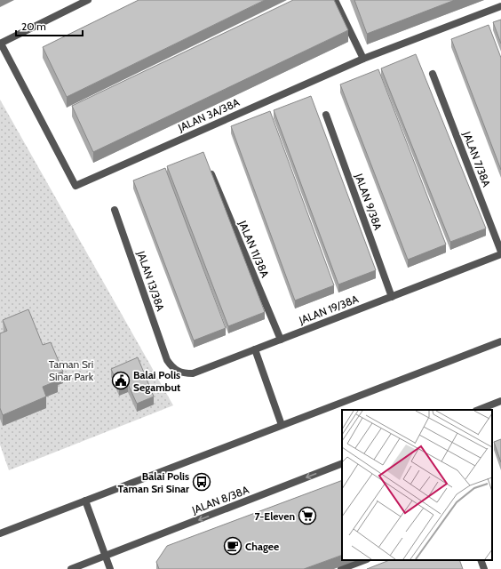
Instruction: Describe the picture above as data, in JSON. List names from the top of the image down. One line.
{"streets":{"street":["JALAN 3A/38A","JALAN 7/38A","JALAN 9/38A","JALAN 11/38A","JALAN 13/38A","JALAN 19/38A","JALAN 8/38A"]},"crossings":[["JALAN 9/38A","JALAN 19/38A"],["JALAN 11/38A","JALAN 19/38A"],["JALAN 13/38A","JALAN 19/38A"]],"parks":["Taman Sri Sinar Park"],"places":{"public building":["Balai Polis Segambut"],"bus stop":["Balai Polis Taman Sri Sinar"],"supermarket":["7-Eleven"],"cafe":["Chagee"]},"scale_bar":"20 m"}
